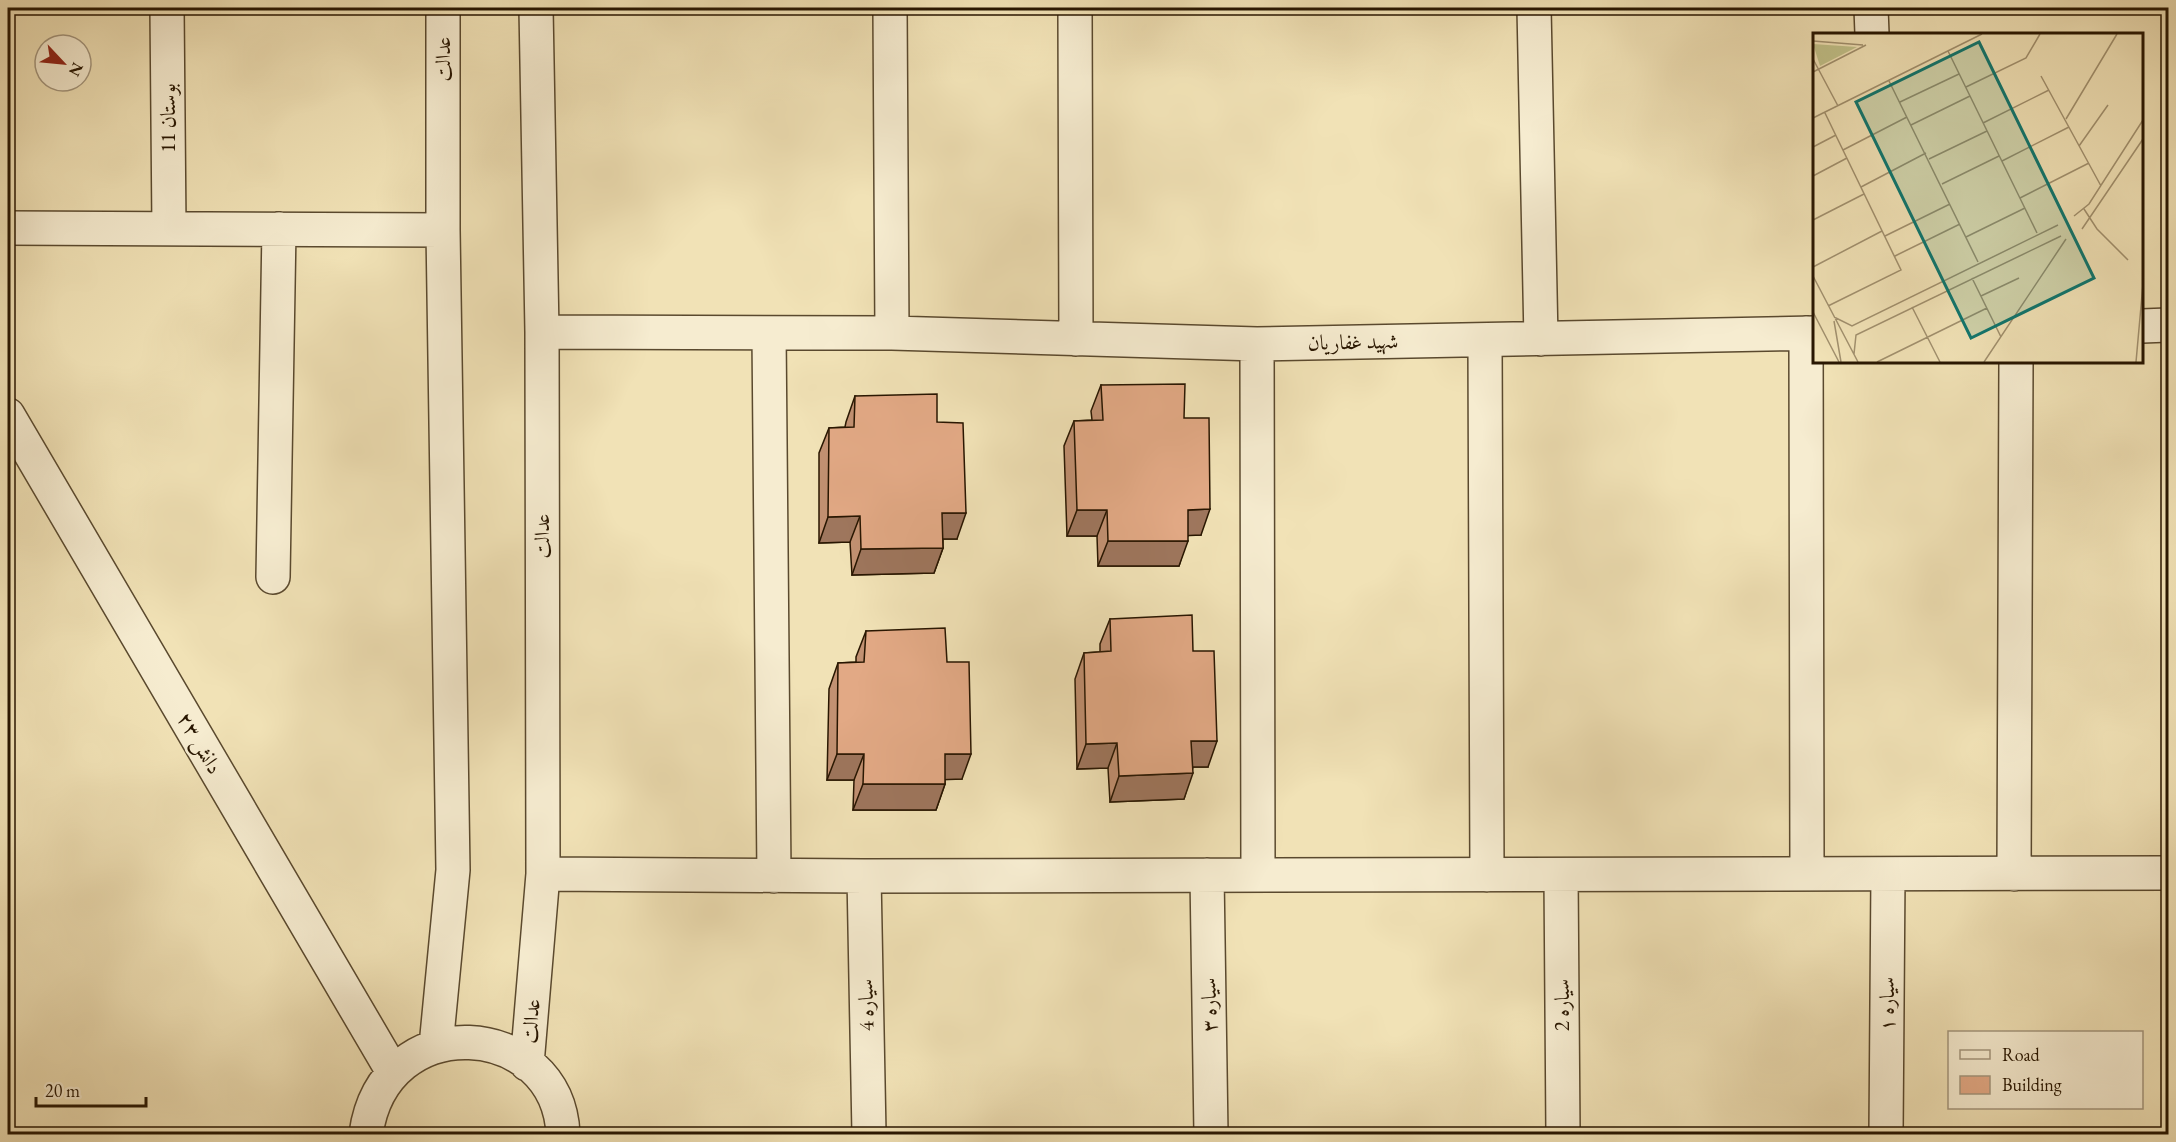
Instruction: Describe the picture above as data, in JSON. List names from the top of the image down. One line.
{"streets":{"street":["عدالت","بوستان 11","شهید غفاریان","دانش ۲۳","سیاره ۱","سیاره 4","سیاره ۳","سیاره 2"]},"crossings":[["عدالت","شهید غفاریان"]],"legend":["Road","Building"],"scale_bar":"20 m","north":"bottom right"}
